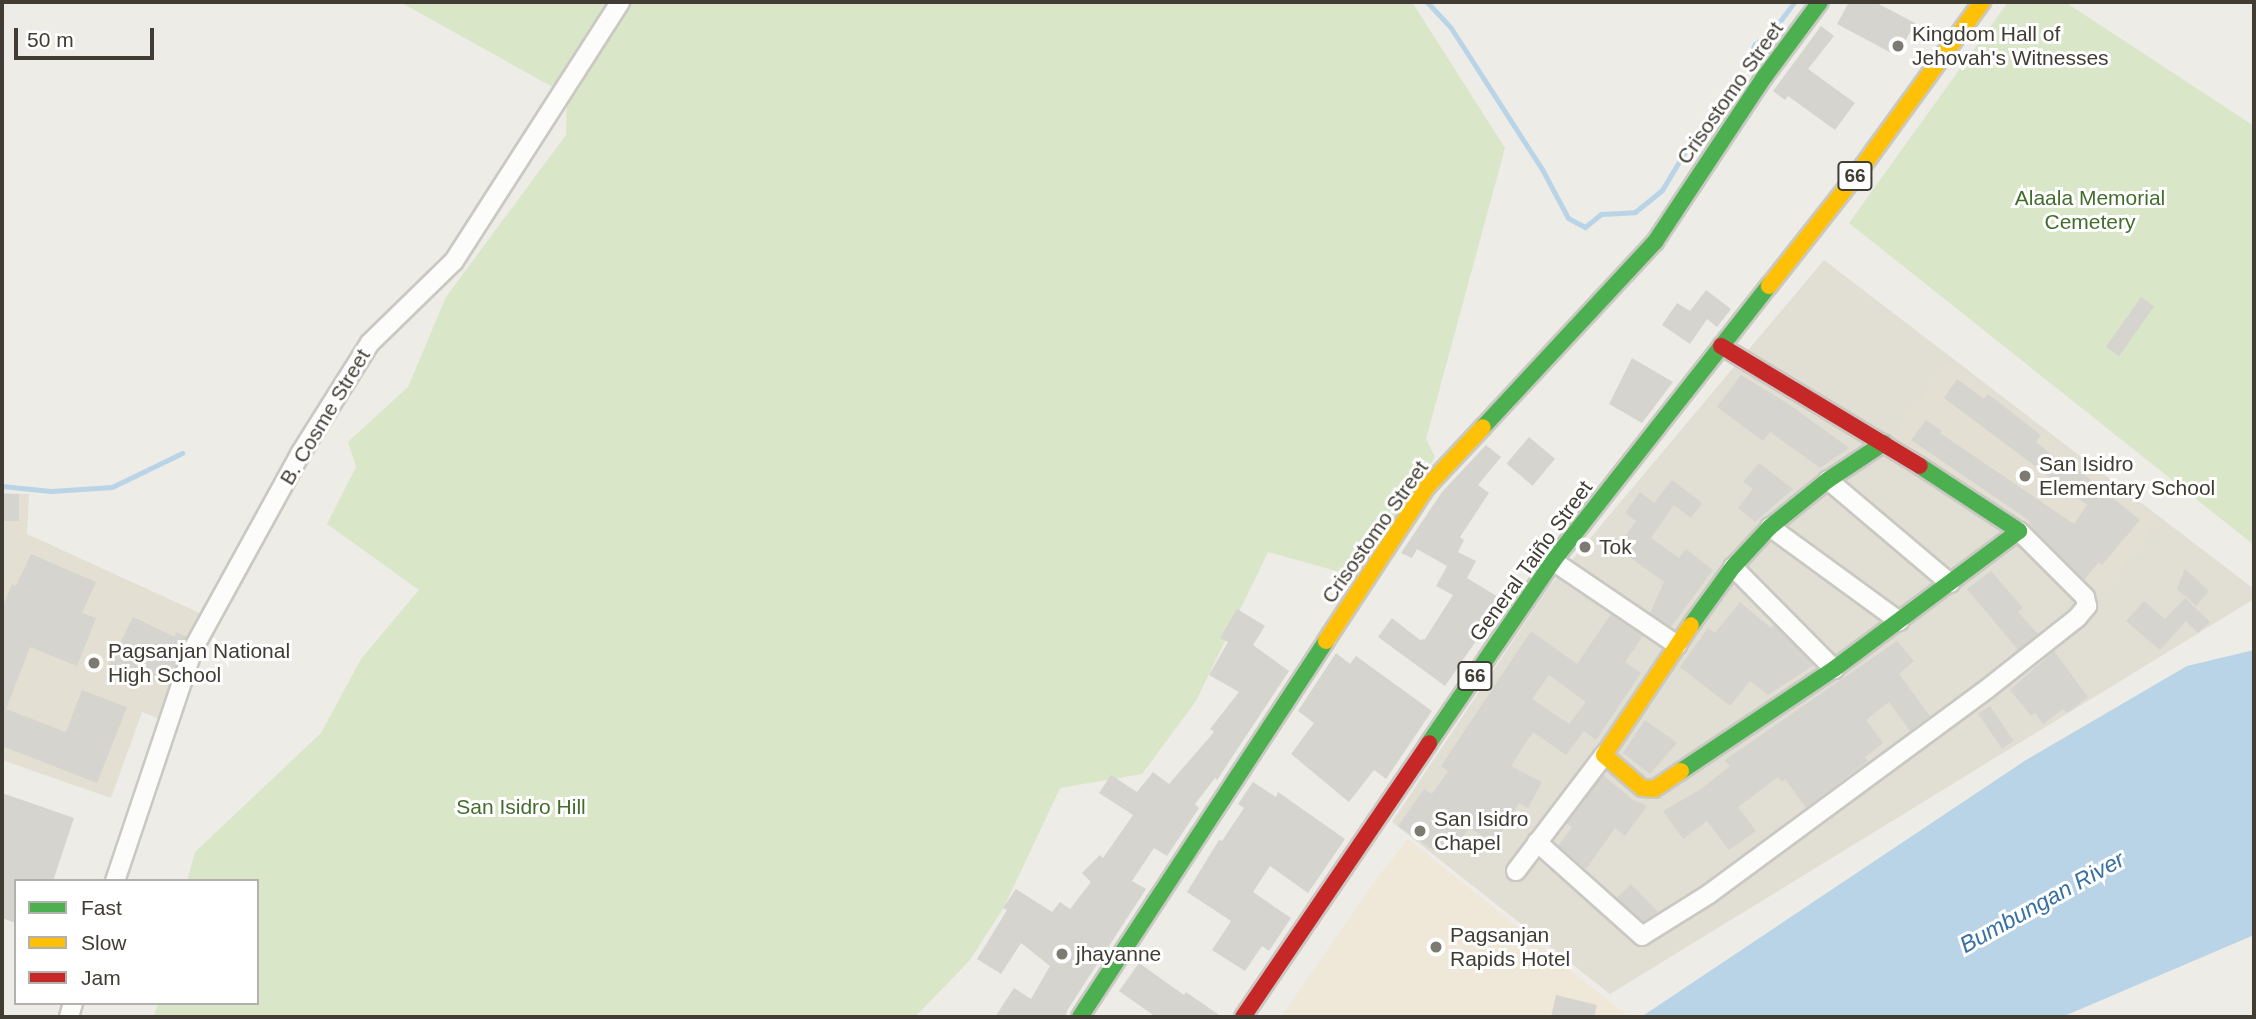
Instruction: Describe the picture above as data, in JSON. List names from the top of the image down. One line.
{"streets":{"street":["Crisostomo Street","66","B. Cosme Street","General Taiño Street"]},"crossings":[["66","General Taiño Street"]],"water":["Bumbungan River"],"parks":["Alaala Memorial Cemetery","San Isidro Hill"],"places":["Kingdom Hall of Jehovah's Witnesses","San Isidro Elementary School","Tok","Pagsanjan National High School","San Isidro Chapel","Pagsanjan Rapids Hotel","jhayanne"],"legend":["Fast","Slow","Jam"],"scale_bar":"50 m"}
